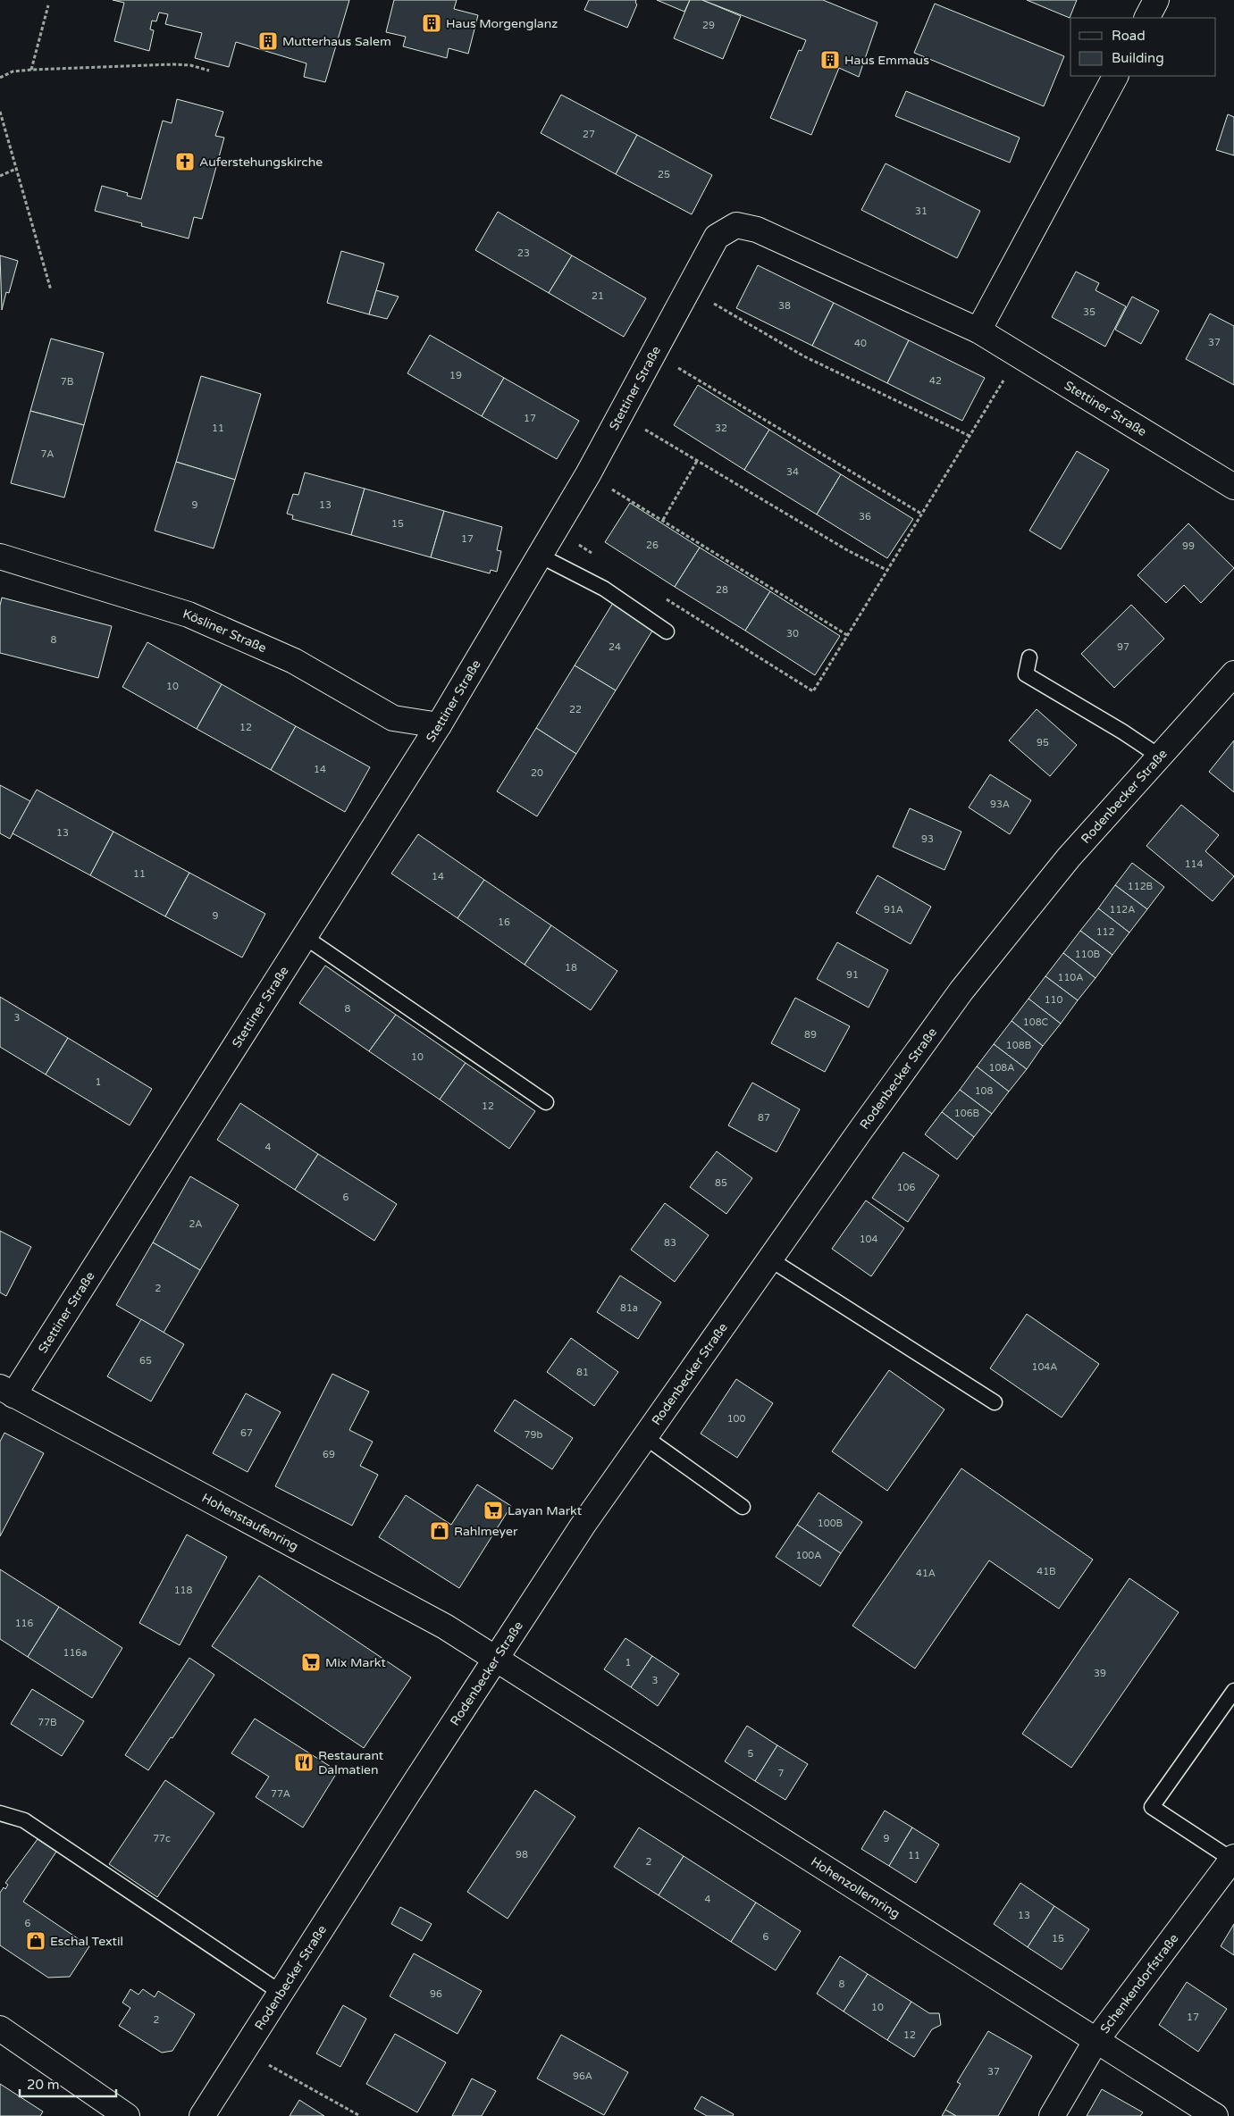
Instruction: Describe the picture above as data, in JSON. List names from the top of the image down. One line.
{"streets":{"street":["Stettiner Straße","Kösliner Straße","Rodenbecker Straße","Hohenstaufenring","Hohenzollernring","Schenkendorfstraße"]},"crossings":[["Stettiner Straße","Kösliner Straße"],["Stettiner Straße","Hohenstaufenring"],["Rodenbecker Straße","Hohenstaufenring"],["Rodenbecker Straße","Hohenzollernring"],["Hohenstaufenring","Hohenzollernring"],["Hohenzollernring","Schenkendorfstraße"]],"places":{"building":["Haus Morgenglanz","Mutterhaus Salem","Haus Emmaus"],"church":["Auferstehungskirche"],"supermarket":["Layan Markt","Mix Markt"],"shop":["Rahlmeyer","Eschal Textil"],"restaurant":["Restaurant Dalmatien"]},"house_numbers":["29","27","25","31","23","21","38","35","37","40","19","42","7B","17","11","32","7A","34","9","13","36","15","17","26","99","28","30","8","24","97","10","22","12","95","14","20","93A","13","93","114","11","14","112B","91A","112A","9","16","112","110B","18","91","110A","110","8","3","108C","89","108B","10","108A","1","108","12","106B","87","4","85","106","6","2A","104","83","2","81a","65","104A","81","100","67","79b","69","100B","100A","41B","41A","118","116","116a","1","39","3","77B","5","7","77A","77c","9","98","11","2","4","13","6","6","15","8","96","10","17","2","12","37","96A"],"legend":["Road","Building"],"scale_bar":"20 m"}
